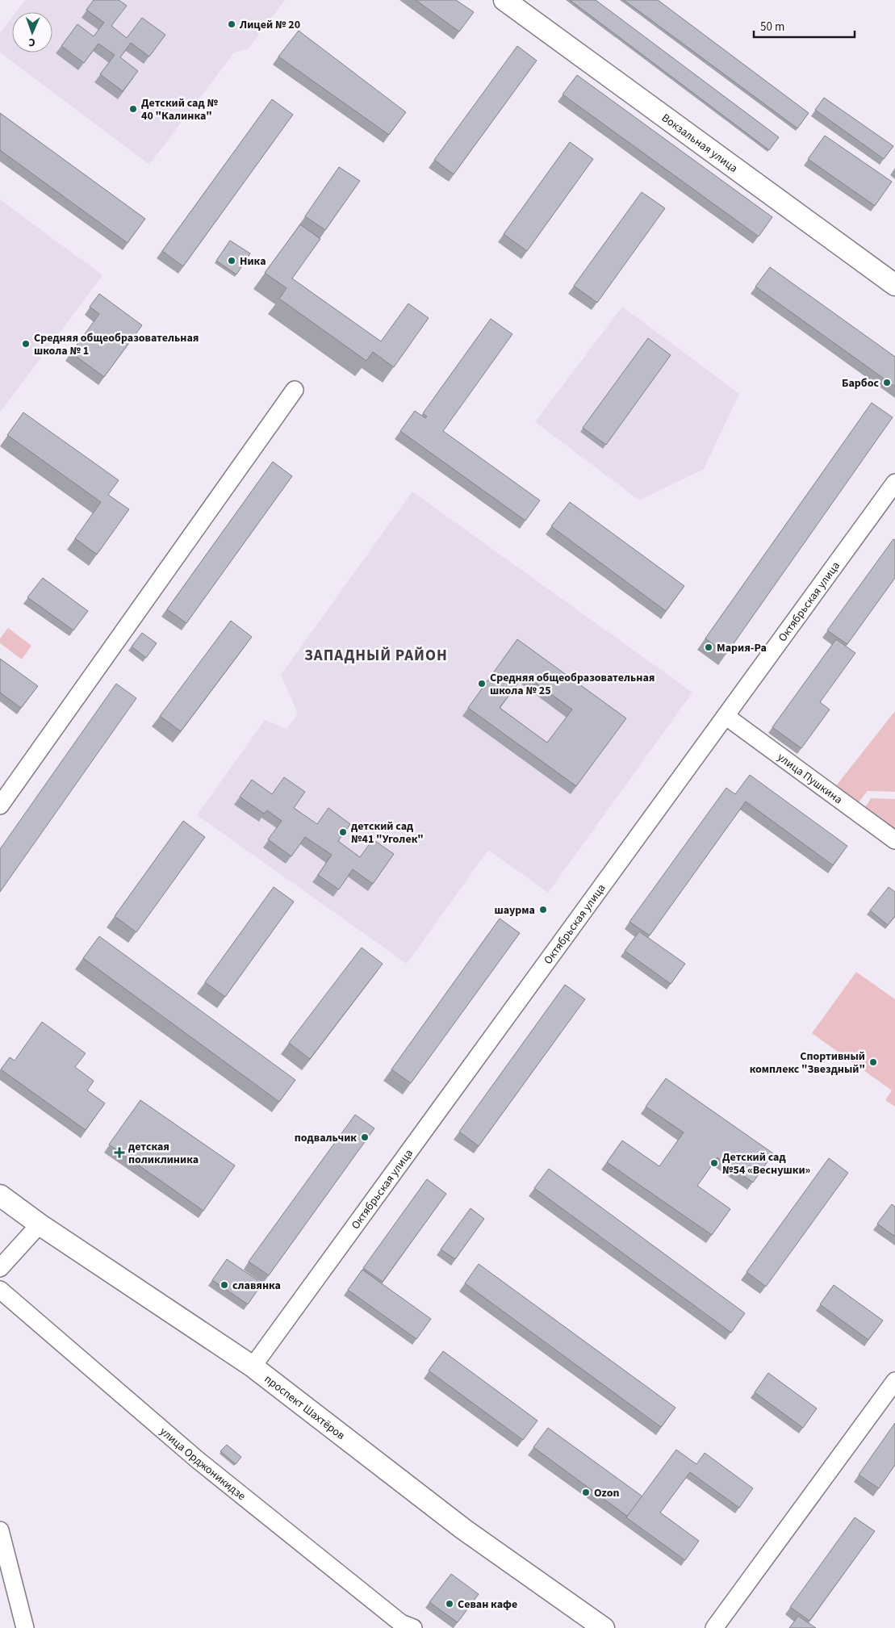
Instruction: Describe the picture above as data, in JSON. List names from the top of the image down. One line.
{"streets":{"main road":["Вокзальная улица","проспект Шахтёров"],"street":["Октябрьская улица","улица Пушкина","улица Орджоникидзе"]},"crossings":[["Октябрьская улица","улица Пушкина"],["Октябрьская улица","проспект Шахтёров"]],"districts":["ЗАПАДНЫЙ РАЙОН"],"places":{"other":["Лицей № 20","Детский сад № 40 \"Калинка\"","Ника","Средняя общеобразовательная школа № 1","Барбос","Мария-Ра","Средняя общеобразовательная школа № 25","детский сад №41 \"Уголек\"","шаурма","Спортивный комплекс \"Звездный\"","подвальчик","Детский сад №54 «Веснушки»","славянка","Ozon","Севан кафе"],"health":["детская поликлиника"]},"scale_bar":"50 m","north":"bottom"}
